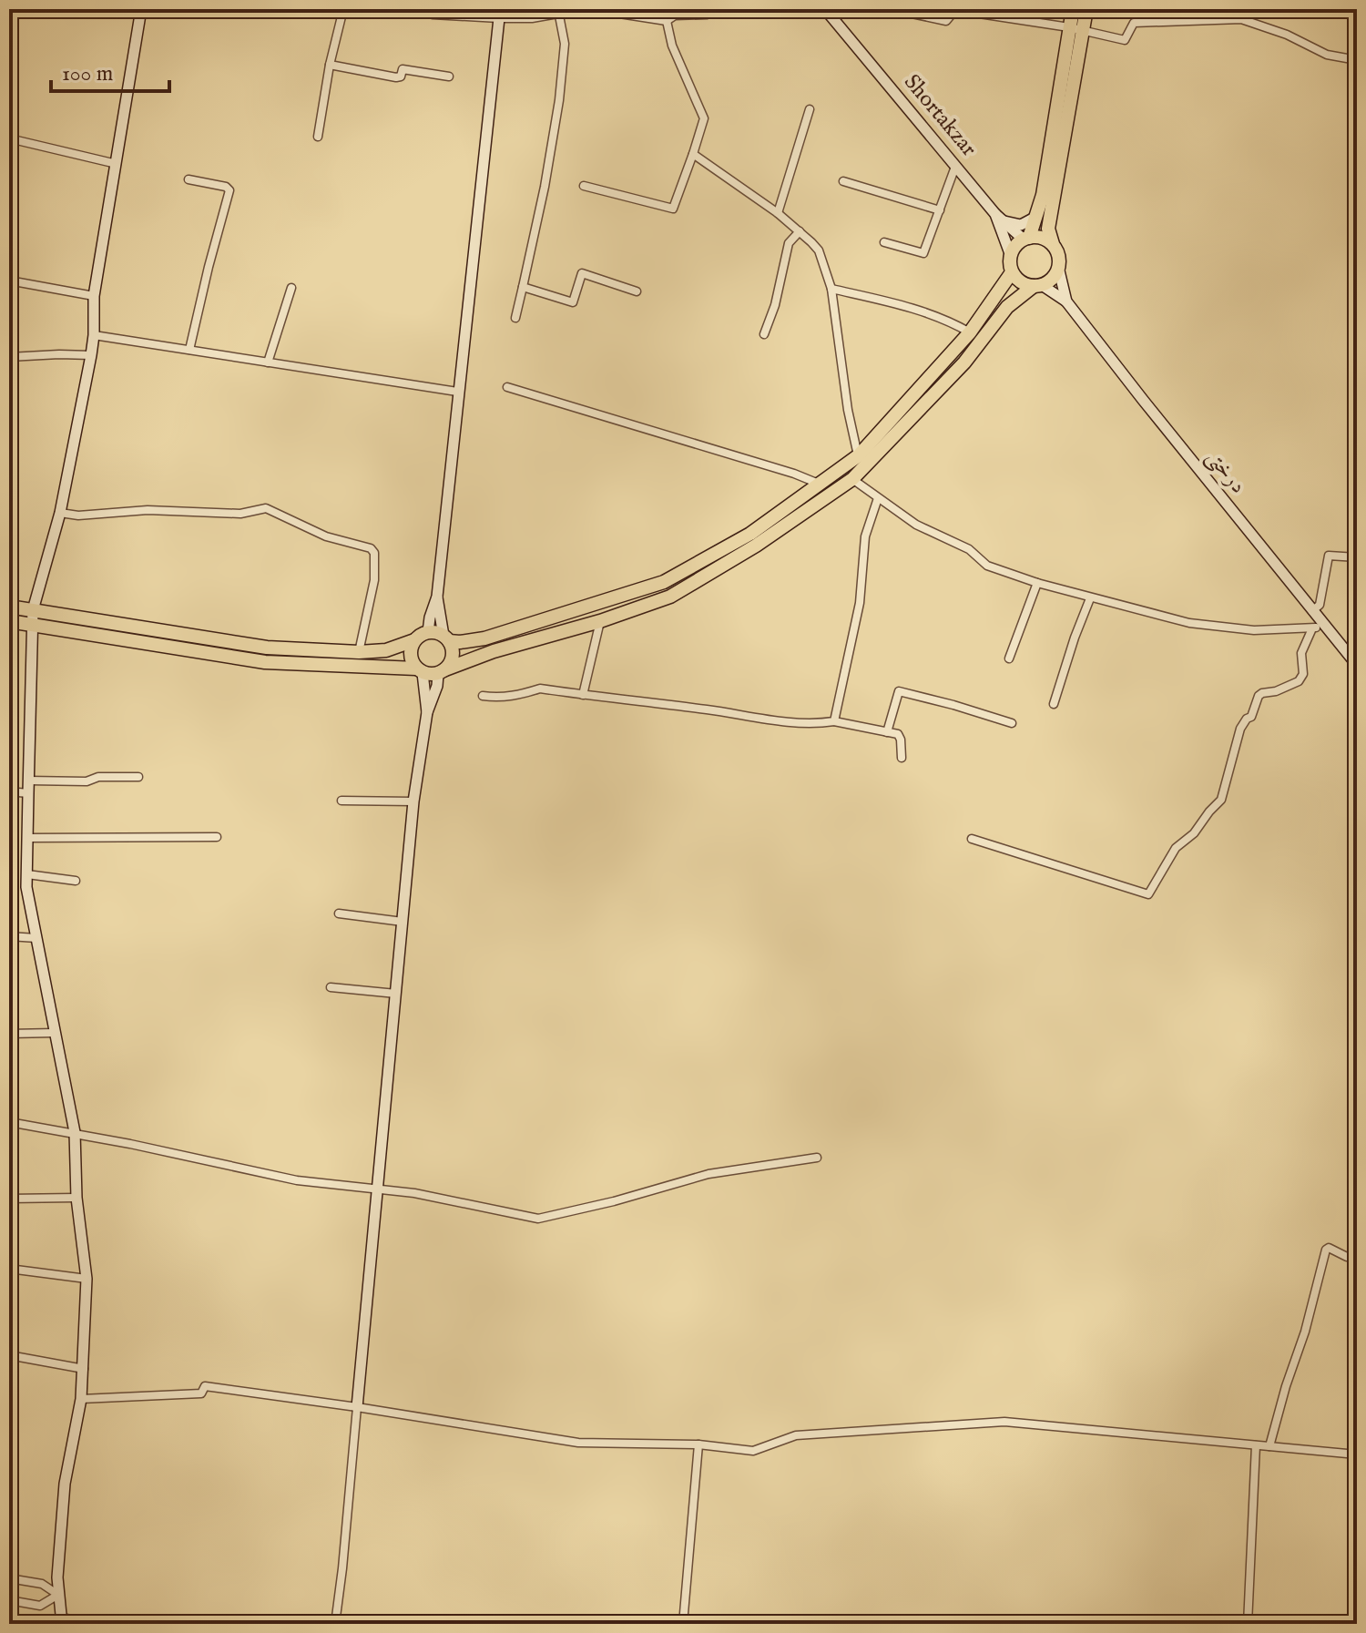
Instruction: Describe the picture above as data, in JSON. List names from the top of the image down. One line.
{"streets":{"street":["Shortakzar","درختی"]},"scale_bar":"100 m"}
